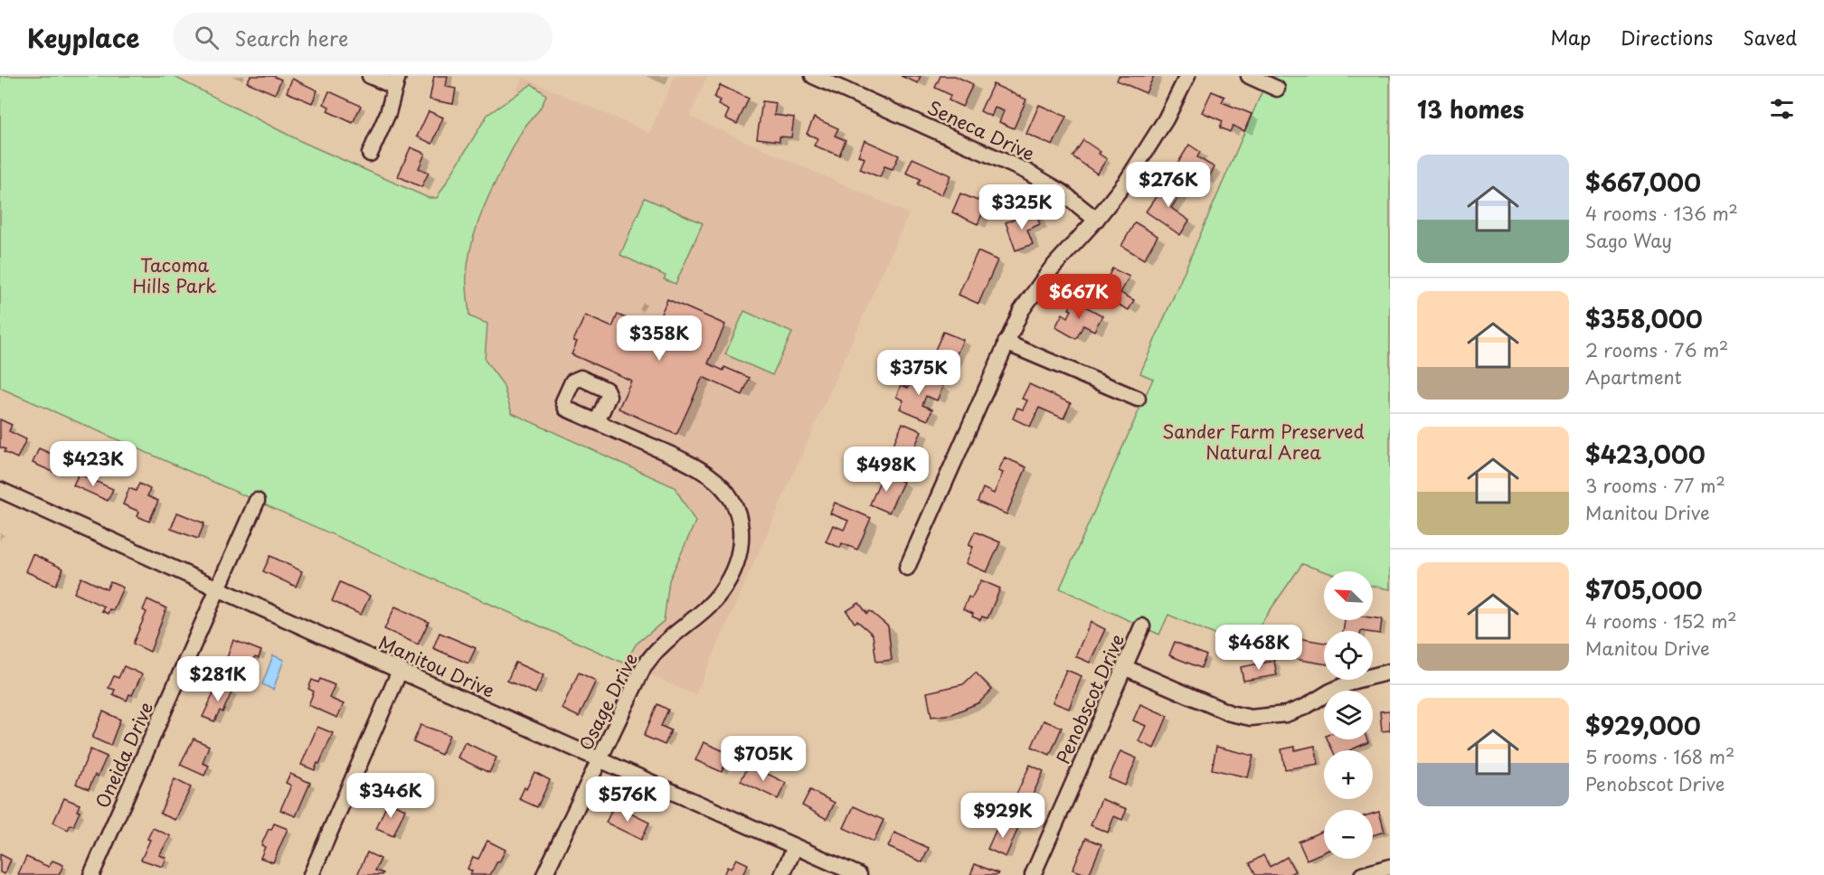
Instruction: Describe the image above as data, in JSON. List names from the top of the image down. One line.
{"streets":{"street":["Seneca Drive","Manitou Drive","Penobscot Drive","Osage Drive","Oneida Drive"]},"crossings":[["Manitou Drive","Osage Drive"],["Manitou Drive","Oneida Drive"]],"parks":["Tacoma Hills Park","Sander Farm Preserved Natural Area"],"north":"top left","page":{"header":"Keyplace","search":"Search here","nav":["Map","Directions","Saved"],"heading":"13 homes","list":[{"name":"$667,000","note":"4 rooms · 136 m² · Sago Way"},{"name":"$358,000","note":"2 rooms · 76 m² · Apartment"},{"name":"$423,000","note":"3 rooms · 77 m² · Manitou Drive"},{"name":"$705,000","note":"4 rooms · 152 m² · Manitou Drive"},{"name":"$929,000","note":"5 rooms · 168 m² · Penobscot Drive"}],"price":["$276K","$325K","$667K","$358K","$375K","$423K","$498K","$468K","$281K","$705K","$346K","$576K","$929K"],"map_buttons":["+","−"]}}
